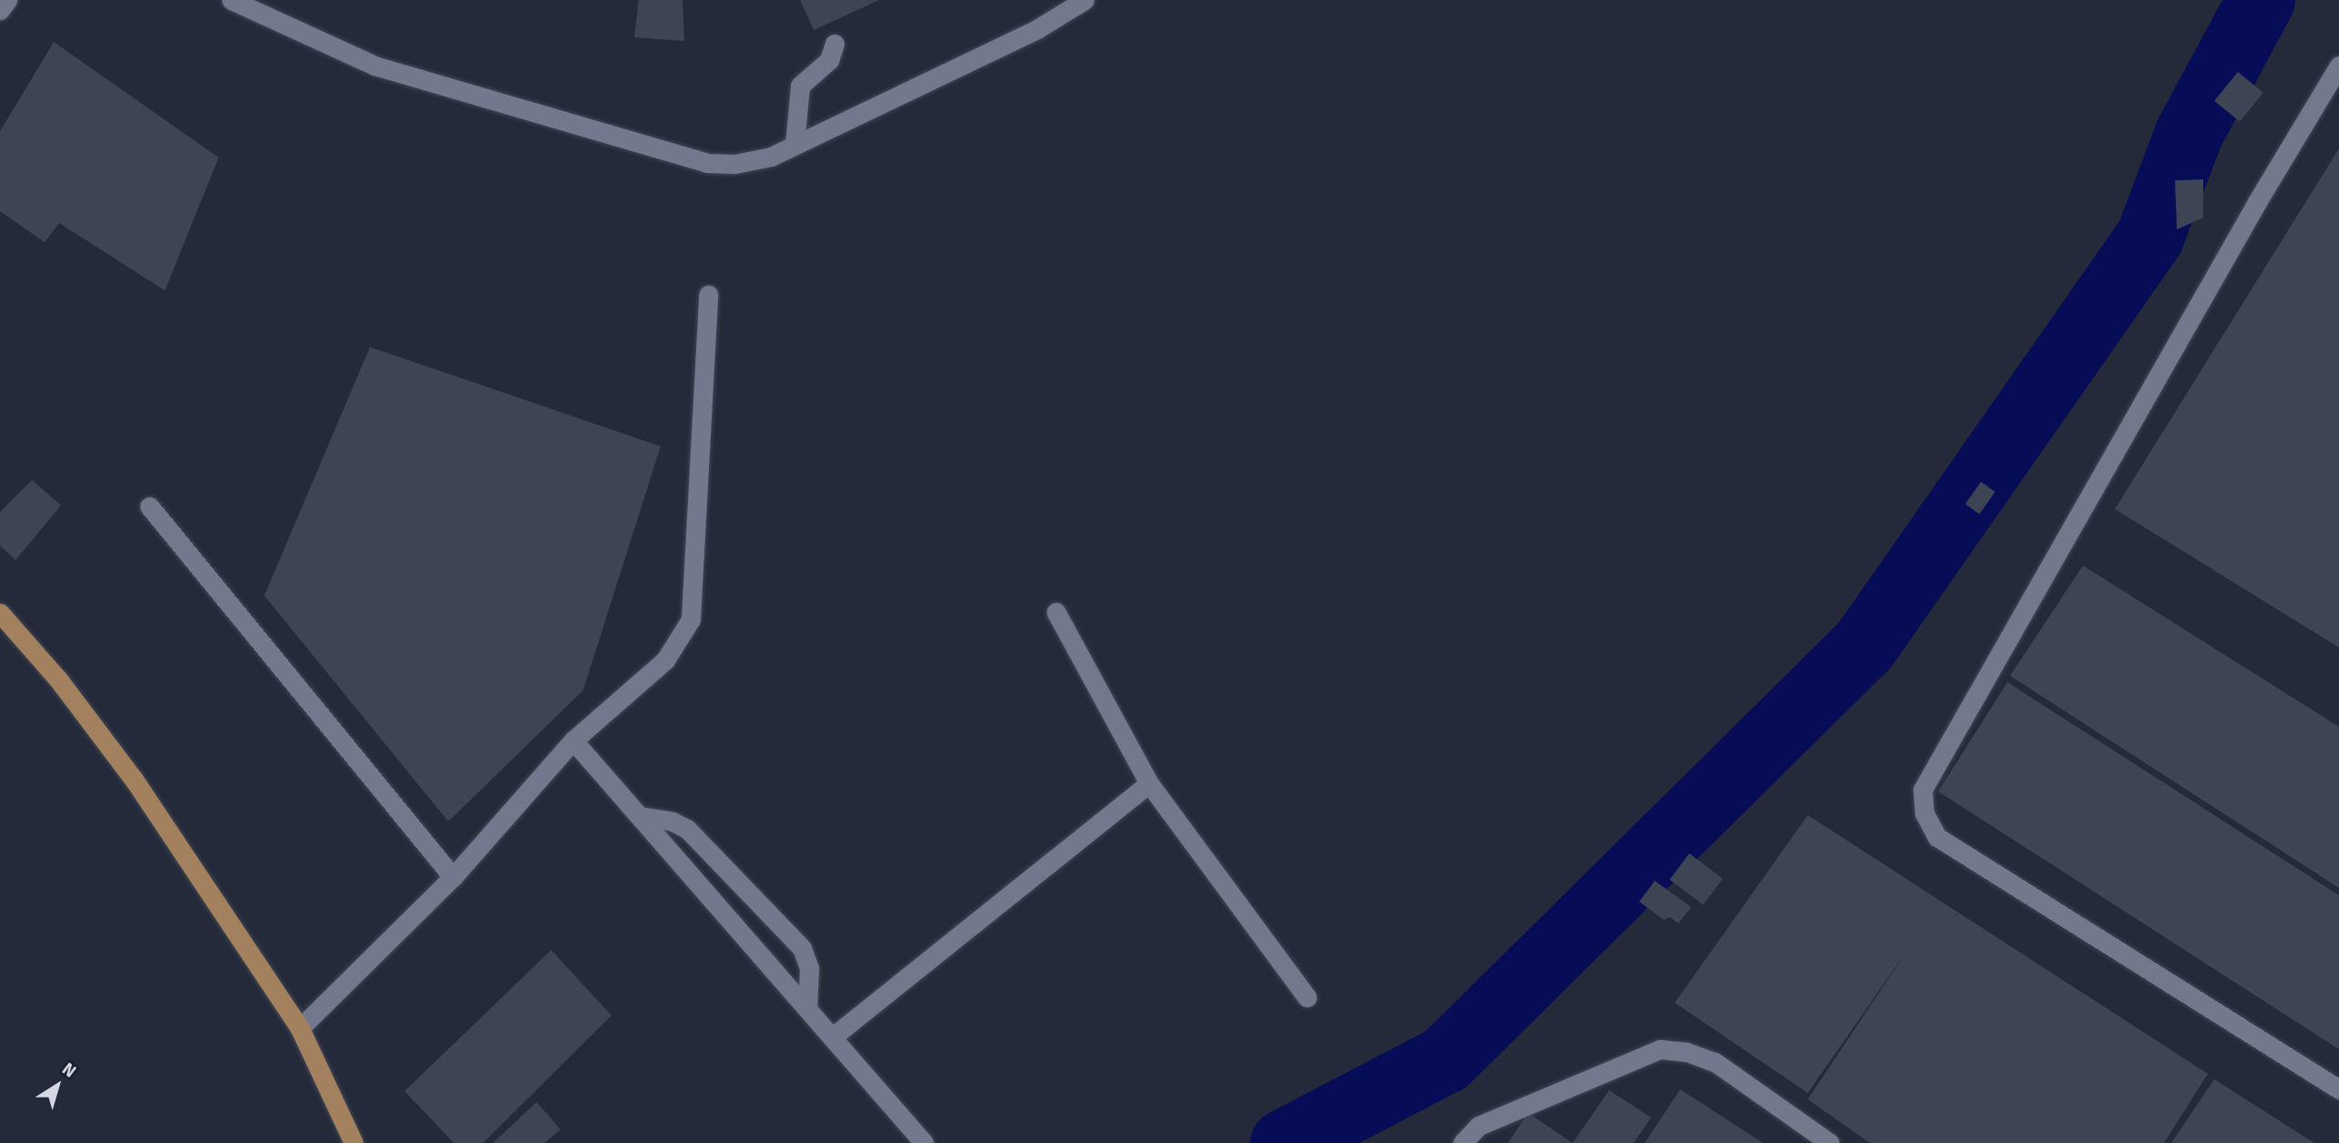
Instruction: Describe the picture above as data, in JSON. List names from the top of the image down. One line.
{"north":"top right"}
